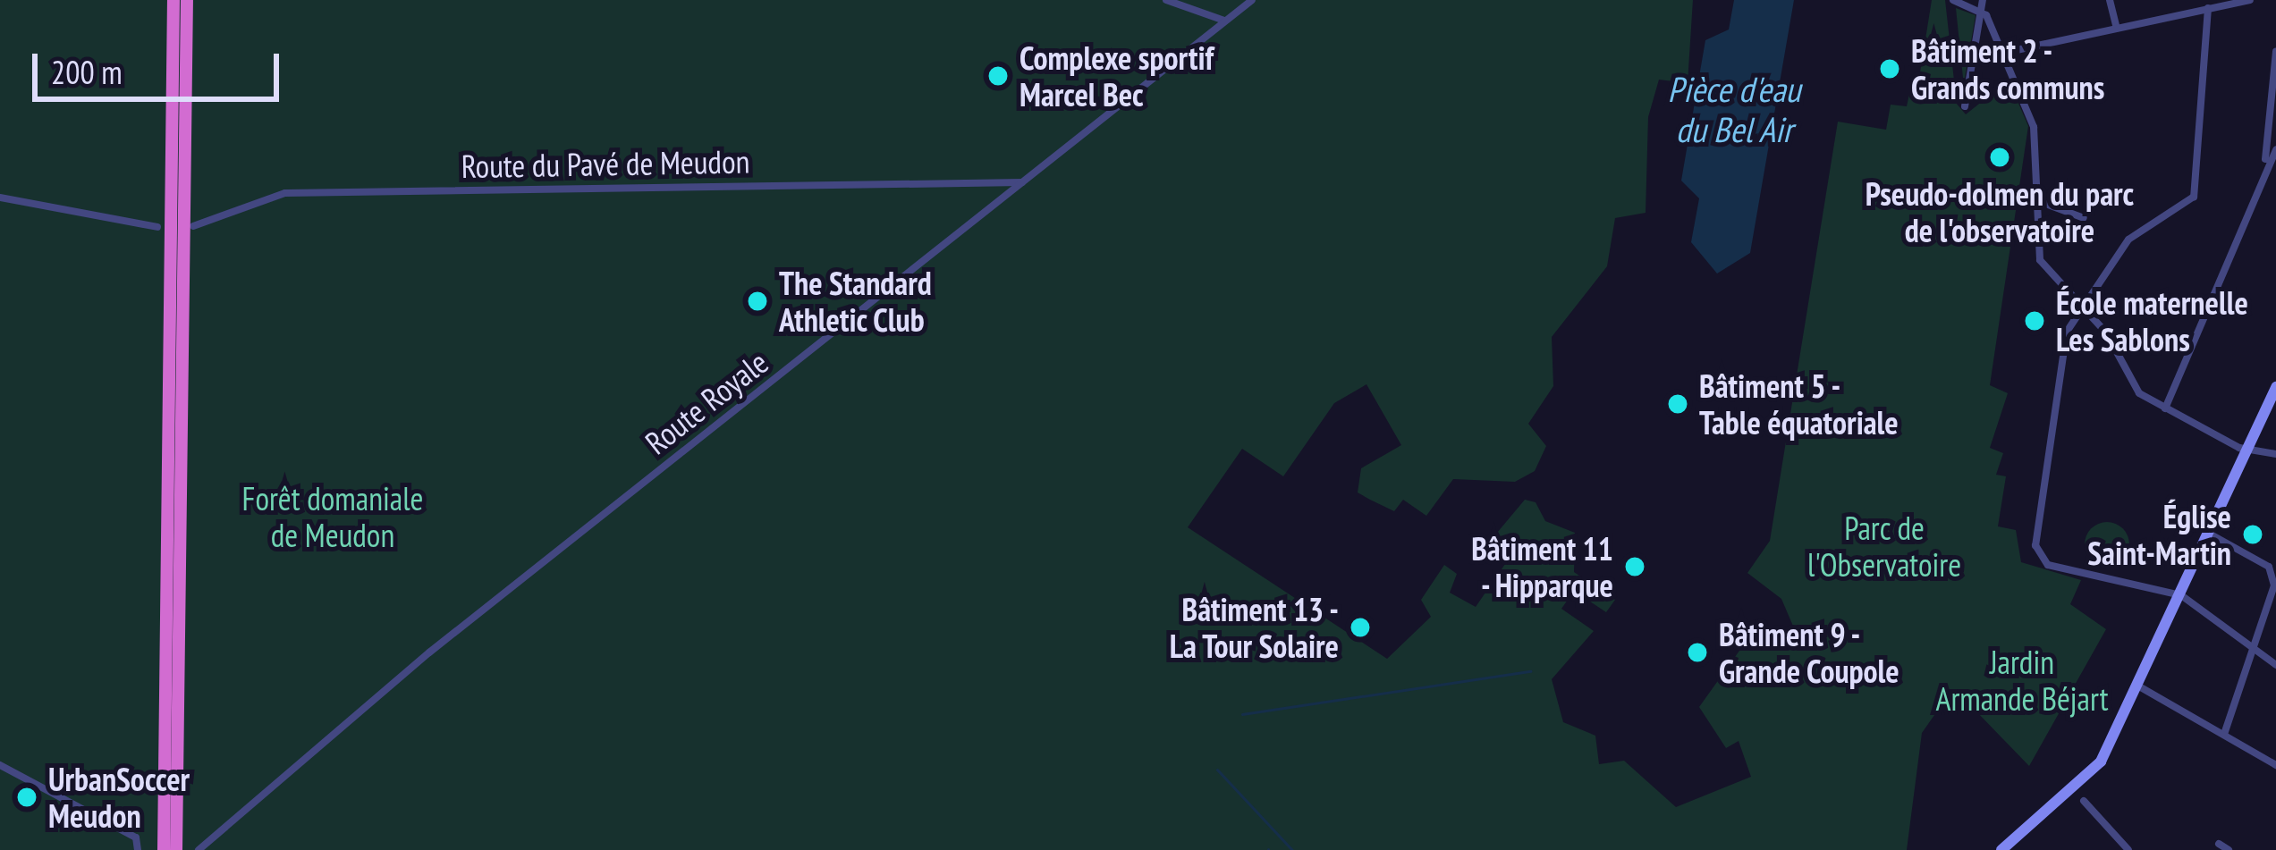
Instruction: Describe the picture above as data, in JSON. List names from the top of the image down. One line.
{"streets":{"street":["Route du Pavé de Meudon","Route Royale"]},"crossings":[["Route du Pavé de Meudon","Route Royale"]],"water":["Pièce d'eau du Bel Air"],"parks":["Forêt domaniale de Meudon","Parc de l'Observatoire","Jardin Armande Béjart"],"places":["Bâtiment 2 - Grands communs","Complexe sportif Marcel Bec","Pseudo-dolmen du parc de l'observatoire","The Standard Athletic Club","École maternelle Les Sablons","Bâtiment 5 - Table équatoriale","Église Saint-Martin","Bâtiment 11 - Hipparque","Bâtiment 13 - La Tour Solaire","Bâtiment 9 - Grande Coupole","UrbanSoccer Meudon"],"scale_bar":"200 m"}
